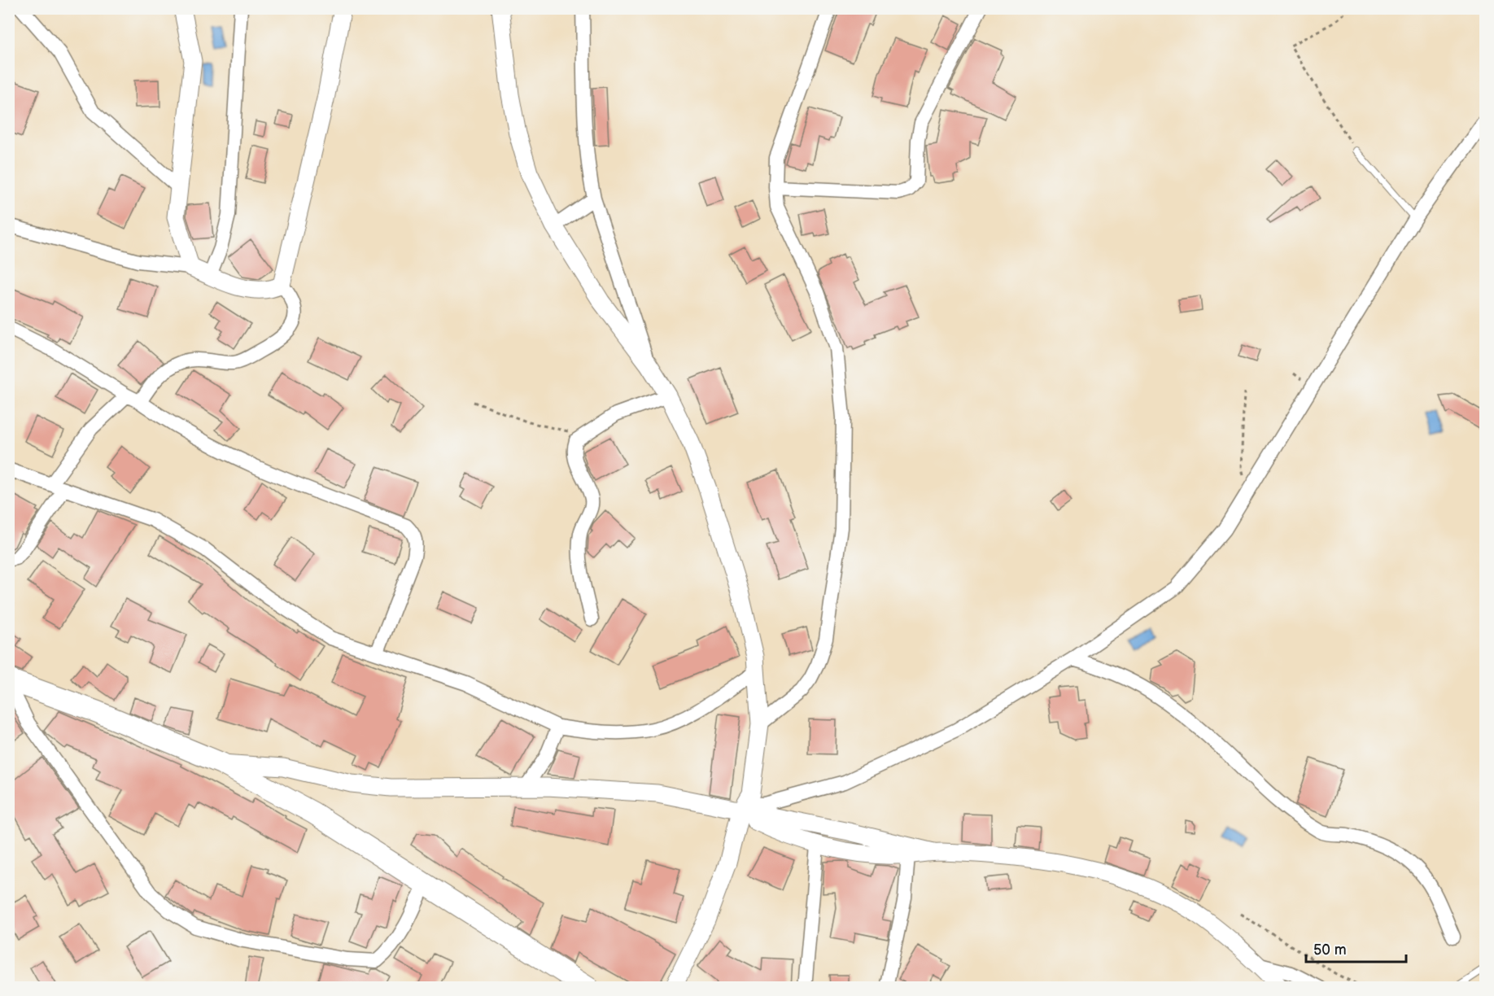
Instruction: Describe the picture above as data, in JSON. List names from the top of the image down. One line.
{"scale_bar":"50 m"}
